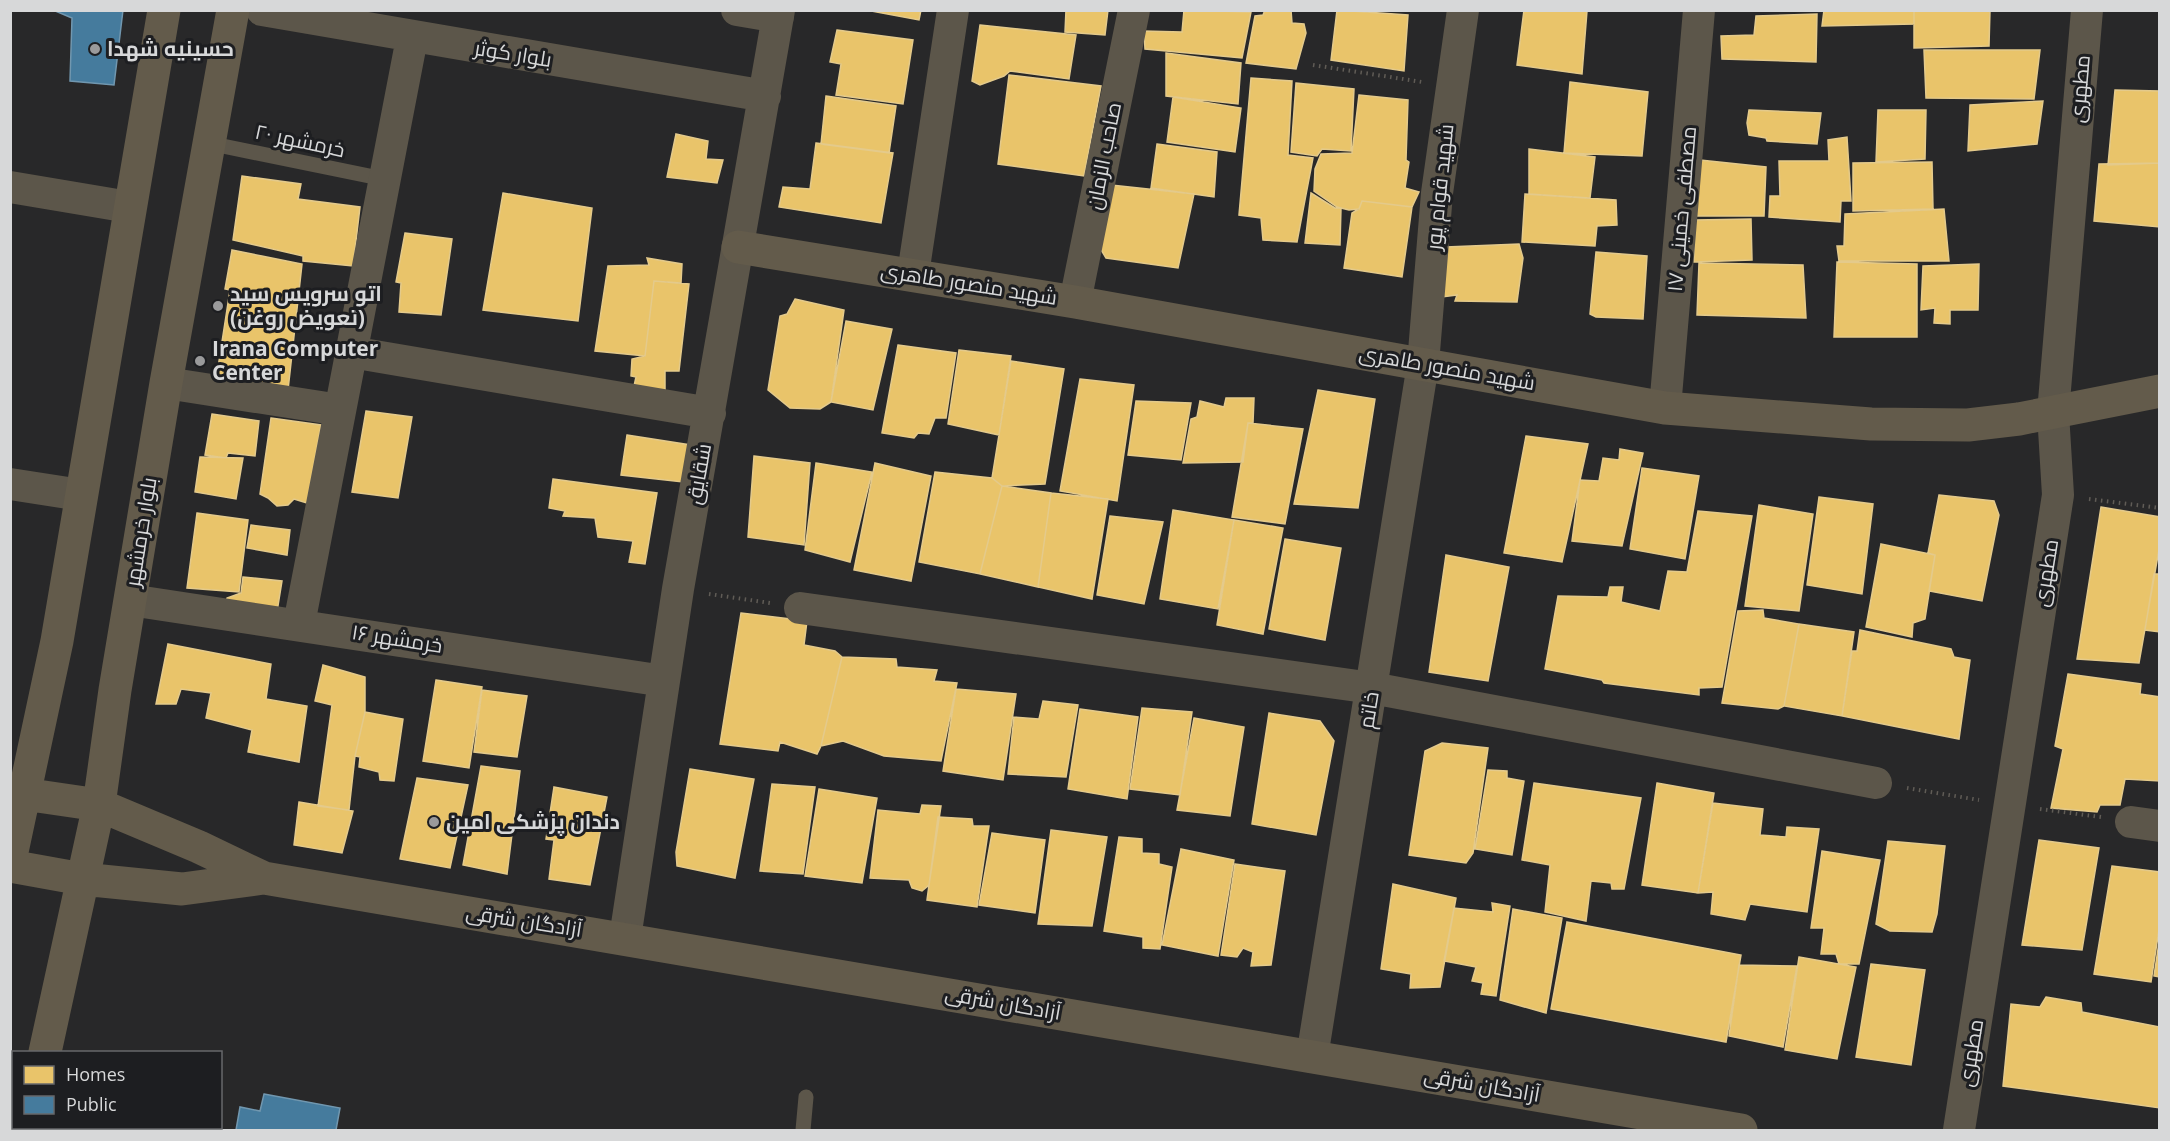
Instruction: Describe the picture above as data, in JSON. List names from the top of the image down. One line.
{"streets":{"main road":["شهید منصور طاهری","بلوار خرمشهر","آزادگان شرقی"],"street":["بلوار کوثر","مطهری","صاحب الزمان","شهید قوام پور","مصطفی خمینی ۱۷","شقایق","خرمشهر ۱۶","خاتم"],"lane":["خرمشهر ۲۰"]},"crossings":[["بلوار کوثر","شقایق"],["مطهری","شهید منصور طاهری"],["خرمشهر ۲۰","بلوار خرمشهر"],["صاحب الزمان","شهید منصور طاهری"],["شهید قوام پور","شهید منصور طاهری"],["شهید قوام پور","خاتم"],["مصطفی خمینی ۱۷","شهید منصور طاهری"],["شهید منصور طاهری","شقایق"],["شهید منصور طاهری","خاتم"],["شقایق","خرمشهر ۱۶"],["شقایق","آزادگان شرقی"],["بلوار خرمشهر","خرمشهر ۱۶"],["خاتم","آزادگان شرقی"]],"places":["حسینیه شهدا","اتو سرویس سید (تعویض روغن)","Irana Computer Center","دندان پزشکی امین"],"legend":["Homes","Public"]}
